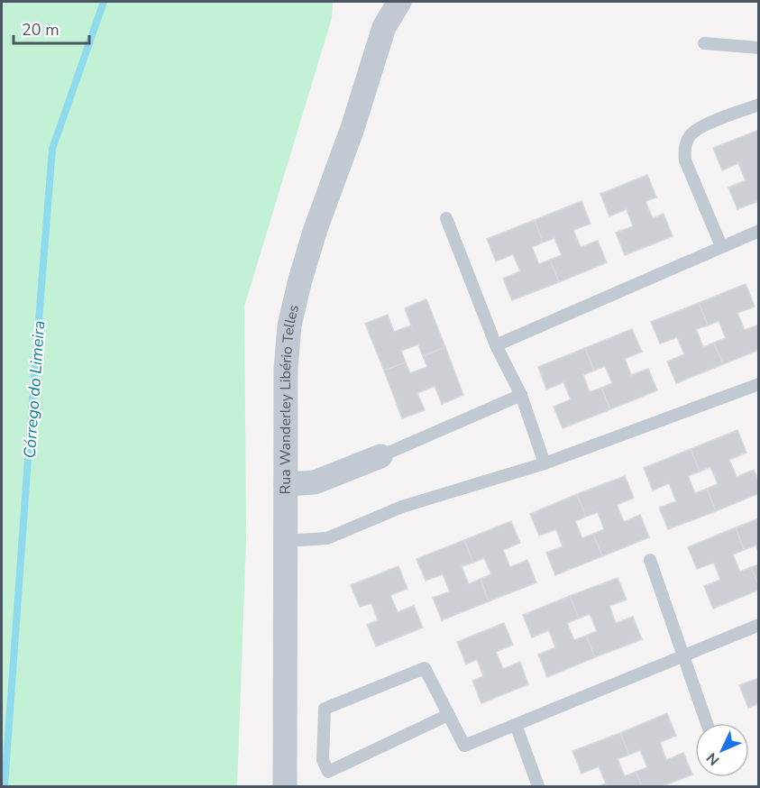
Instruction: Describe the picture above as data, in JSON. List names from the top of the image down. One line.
{"streets":{"street":["Rua Wanderley Libério Telles"]},"water":["Córrego do Limeira"],"scale_bar":"20 m","north":"bottom left"}
